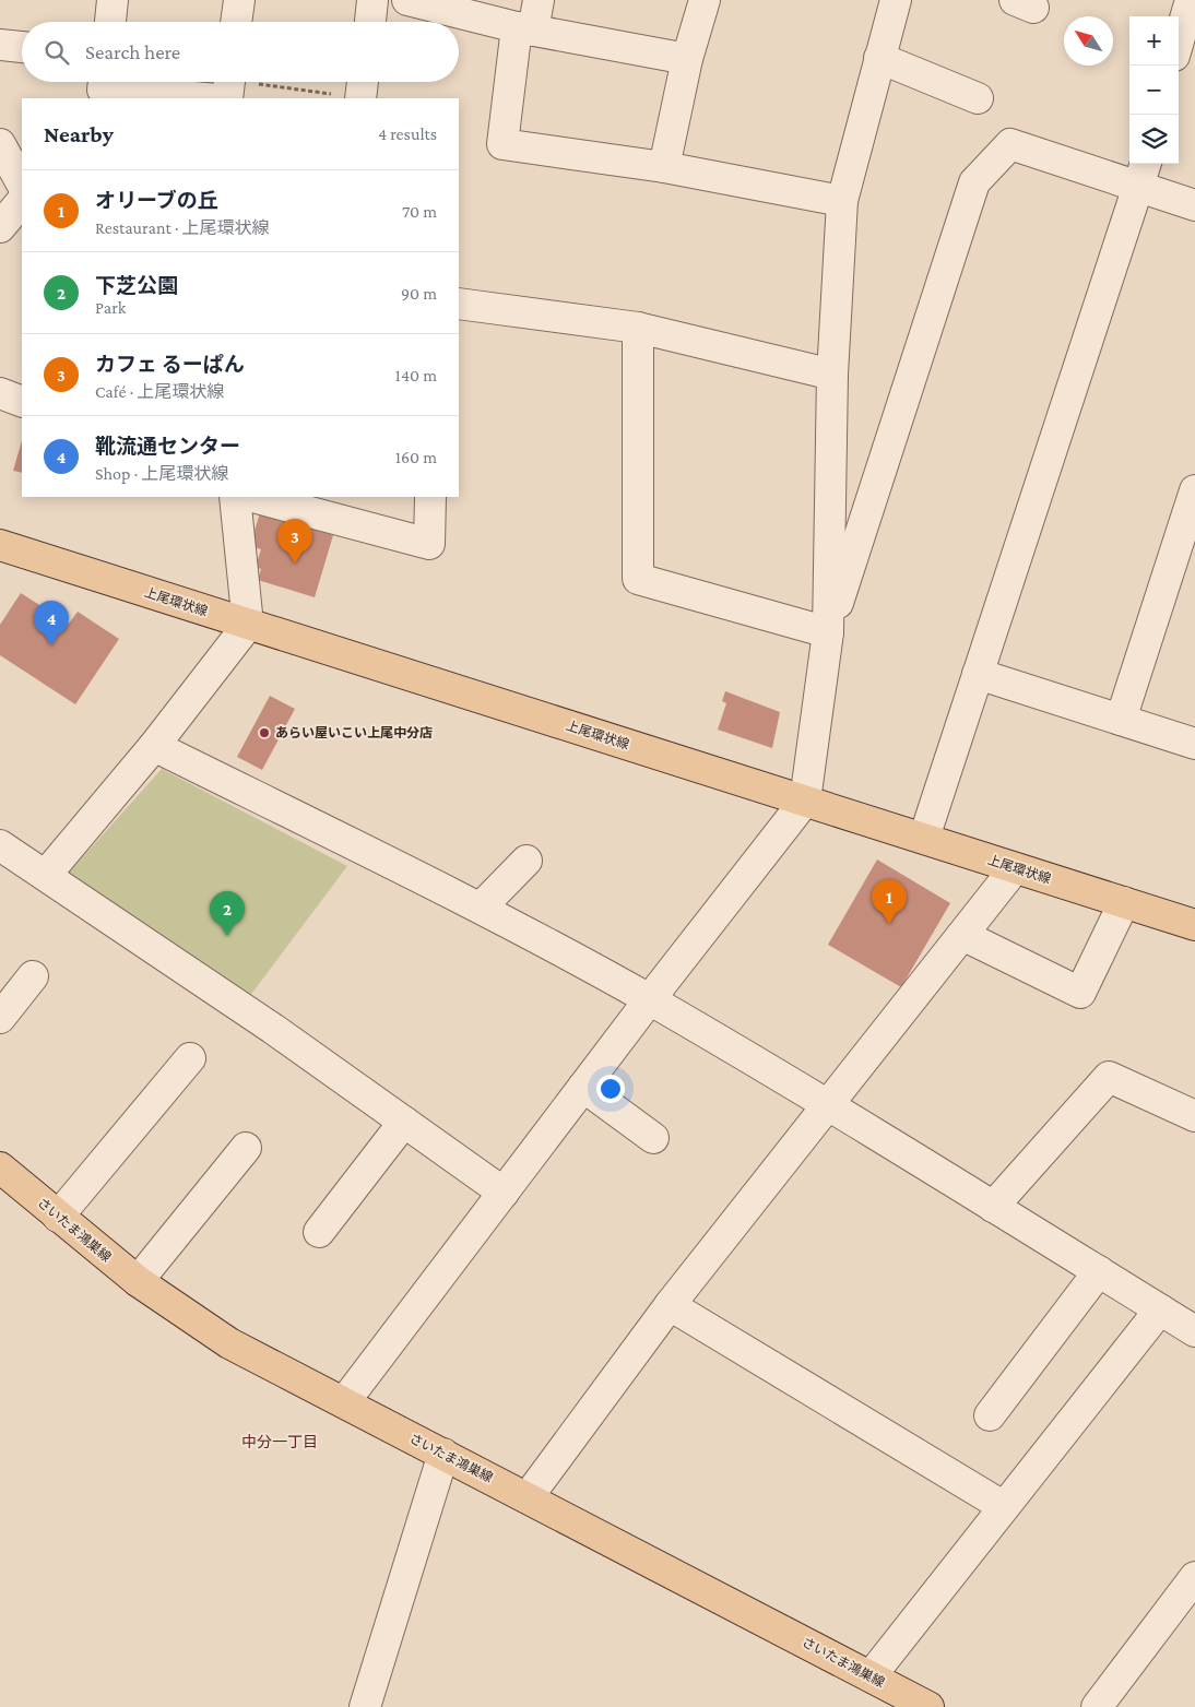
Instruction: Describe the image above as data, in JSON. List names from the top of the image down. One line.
{"streets":{"main road":["上尾環状線","さいたま鴻巣線"]},"districts":["中分一丁目"],"places":["あらい屋いこい上尾中分店"],"north":"top left","page":{"map_buttons":["+","−"],"search":"Search here","heading":["Nearby","4 results"],"list":[{"mark":"1","name":"オリーブの丘","note":"Restaurant · 上尾環状線","value":"70 m"},{"mark":"2","name":"下芝公園","note":"Park","value":"90 m"},{"mark":"3","name":"カフェ るーぱん","note":"Café · 上尾環状線","value":"140 m"},{"mark":"4","name":"靴流通センター","note":"Shop · 上尾環状線","value":"160 m"}],"pins":["3","4","1","2"]}}
